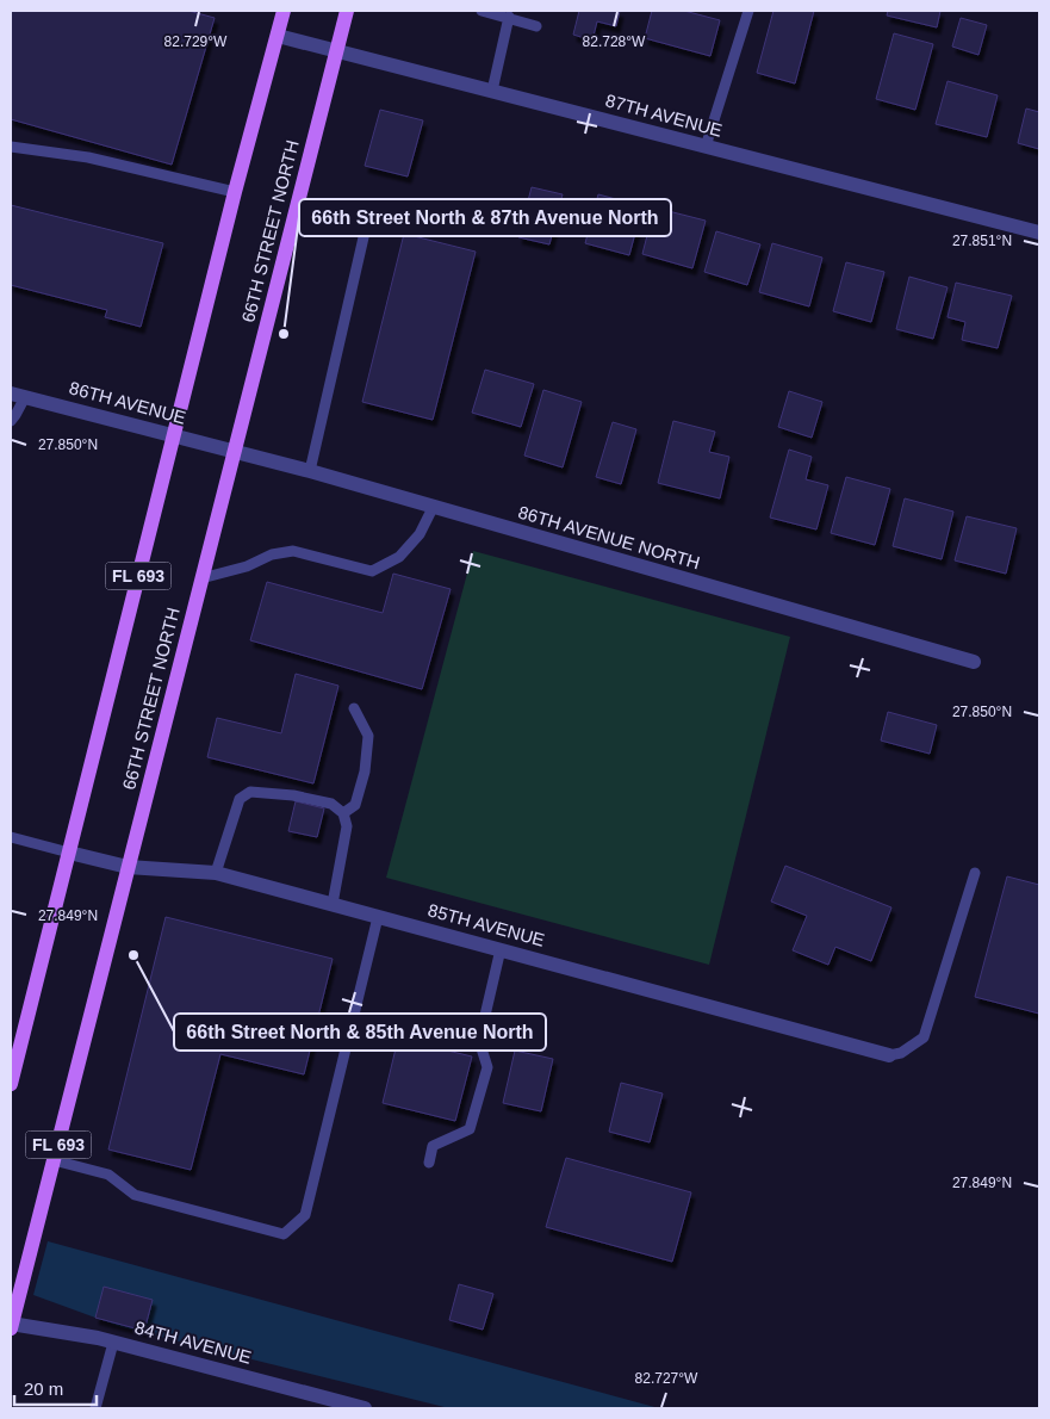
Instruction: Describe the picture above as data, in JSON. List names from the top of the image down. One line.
{"streets":{"main road":["66TH STREET NORTH","FL 693"],"street":["87TH AVENUE","86TH AVENUE","86TH AVENUE NORTH","85TH AVENUE","84TH AVENUE"]},"crossings":[["87TH AVENUE","66TH STREET NORTH"],["87TH AVENUE","FL 693"],["66TH STREET NORTH","86TH AVENUE"],["66TH STREET NORTH","86TH AVENUE NORTH"],["66TH STREET NORTH","85TH AVENUE"],["66TH STREET NORTH","84TH AVENUE"],["86TH AVENUE","86TH AVENUE NORTH"],["86TH AVENUE","FL 693"],["FL 693","85TH AVENUE"]],"places":["66th Street North & 87th Avenue North","66th Street North & 85th Avenue North"],"scale_bar":"20 m","coordinates":["82.729°W","82.728°W","27.851°N","27.850°N","27.849°N","82.727°W"]}
